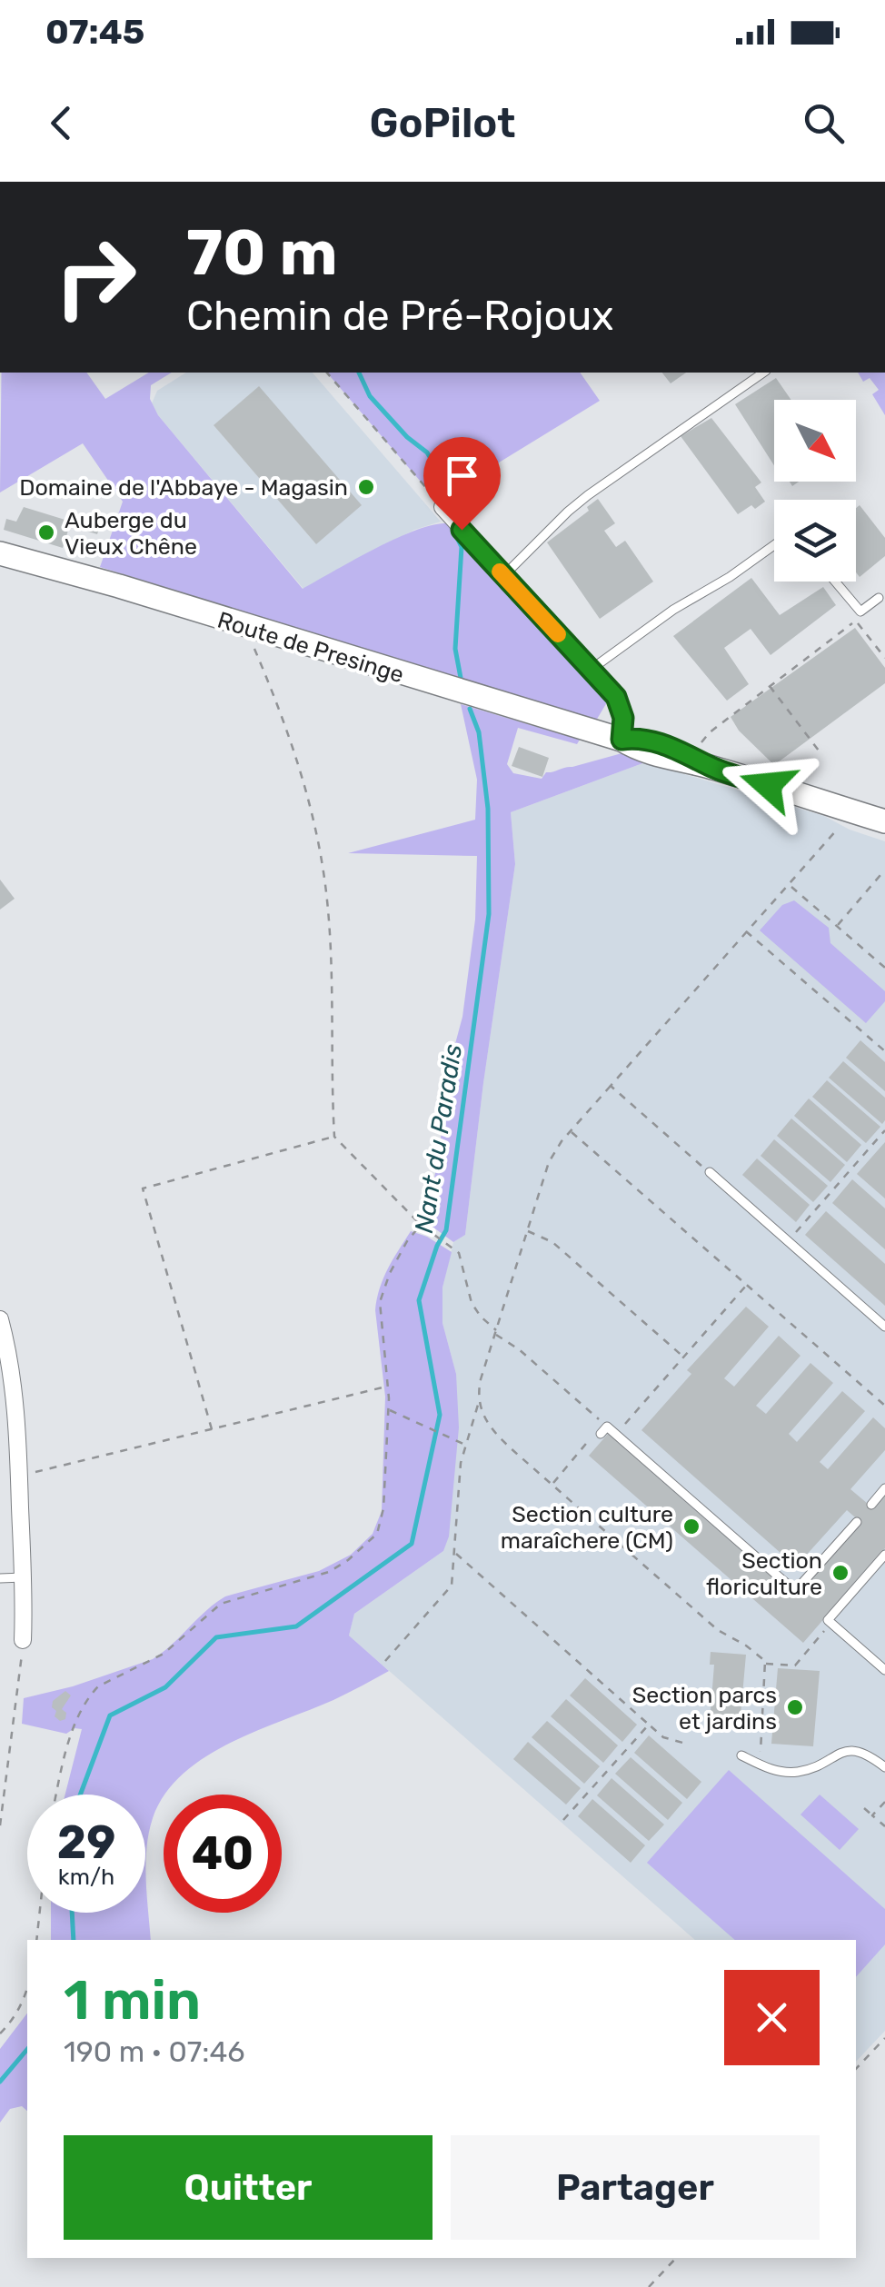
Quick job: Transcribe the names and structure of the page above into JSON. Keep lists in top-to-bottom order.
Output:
{
  "streets": {
    "street": ["Route de Presinge"]
  },
  "water": ["Nant du Paradis"],
  "places": [
    "Domaine de l'Abbaye - Magasin",
    "Auberge du Vieux Chêne",
    "Section culture maraîchere (CM)",
    "Section floriculture",
    "Section parcs et jardins"
  ],
  "north": "bottom right",
  "page": {
    "status": "07:45",
    "header": "GoPilot",
    "turn": ["70 m", "Chemin de Pré-Rojoux"],
    "speed": "29 km/h",
    "limit": "40",
    "heading": ["1 min", "190 m · 07:46"],
    "buttons": ["Quitter", "Partager"]
  }
}
